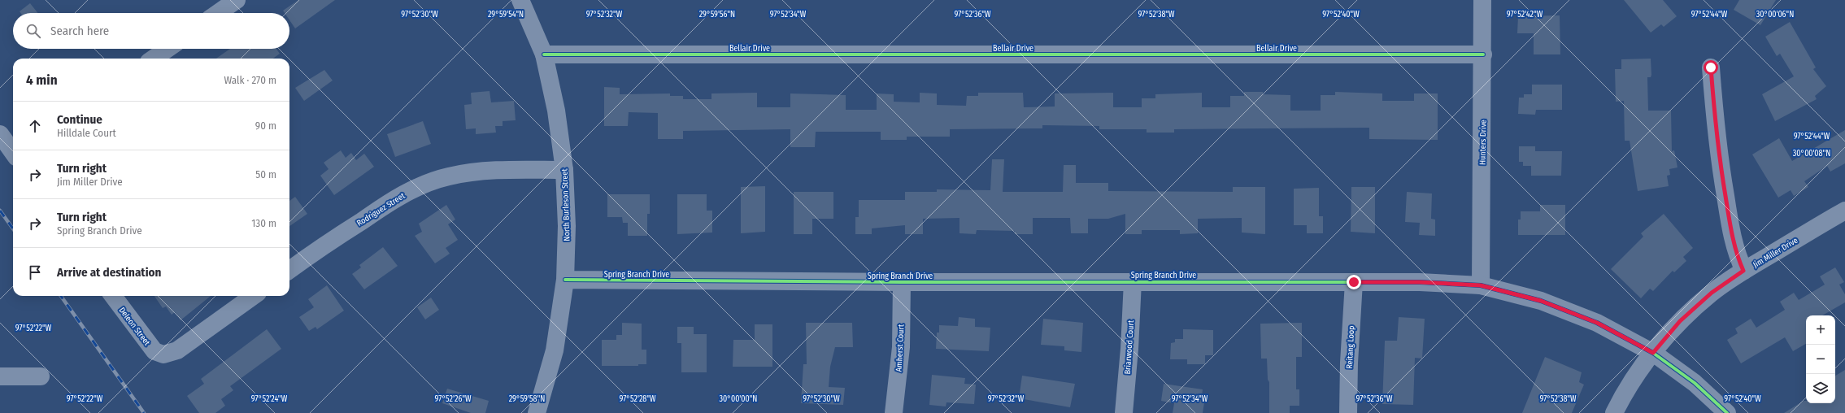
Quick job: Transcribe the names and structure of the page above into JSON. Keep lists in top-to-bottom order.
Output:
{
  "streets": {
    "street": [
      "Bellair Drive",
      "Hunters Drive",
      "North Burleson Street",
      "Rodriguez Street",
      "Jim Miller Drive",
      "Spring Branch Drive",
      "Deleon Street",
      "Briarwood Court",
      "Reitang Loop",
      "Amherst Court"
    ]
  },
  "crossings": [
    ["Bellair Drive", "Hunters Drive"],
    ["Bellair Drive", "North Burleson Street"],
    ["Hunters Drive", "Spring Branch Drive"],
    ["North Burleson Street", "Rodriguez Street"],
    ["North Burleson Street", "Spring Branch Drive"],
    ["Jim Miller Drive", "Spring Branch Drive"],
    ["Spring Branch Drive", "Briarwood Court"],
    ["Spring Branch Drive", "Reitang Loop"],
    ["Spring Branch Drive", "Amherst Court"]
  ],
  "page": {
    "search": "Search here",
    "heading": ["4 min", "Walk · 270 m"],
    "list": [
      ["Continue", "Hilldale Court", "90 m"],
      ["Turn right", "Jim Miller Drive", "50 m"],
      ["Turn right", "Spring Branch Drive", "130 m"],
      "Arrive at destination"
    ],
    "map_buttons": ["+", "−"]
  },
  "coordinates": [
    "97°52'30\"W",
    "29°59'54\"N",
    "97°52'32\"W",
    "29°59'56\"N",
    "97°52'34\"W",
    "97°52'36\"W",
    "97°52'38\"W",
    "97°52'40\"W",
    "97°52'42\"W",
    "97°52'44\"W",
    "30°00'06\"N",
    "30°00'08\"N",
    "97°52'22\"W",
    "97°52'24\"W",
    "97°52'26\"W",
    "29°59'58\"N",
    "97°52'28\"W",
    "30°00'00\"N"
  ]
}
